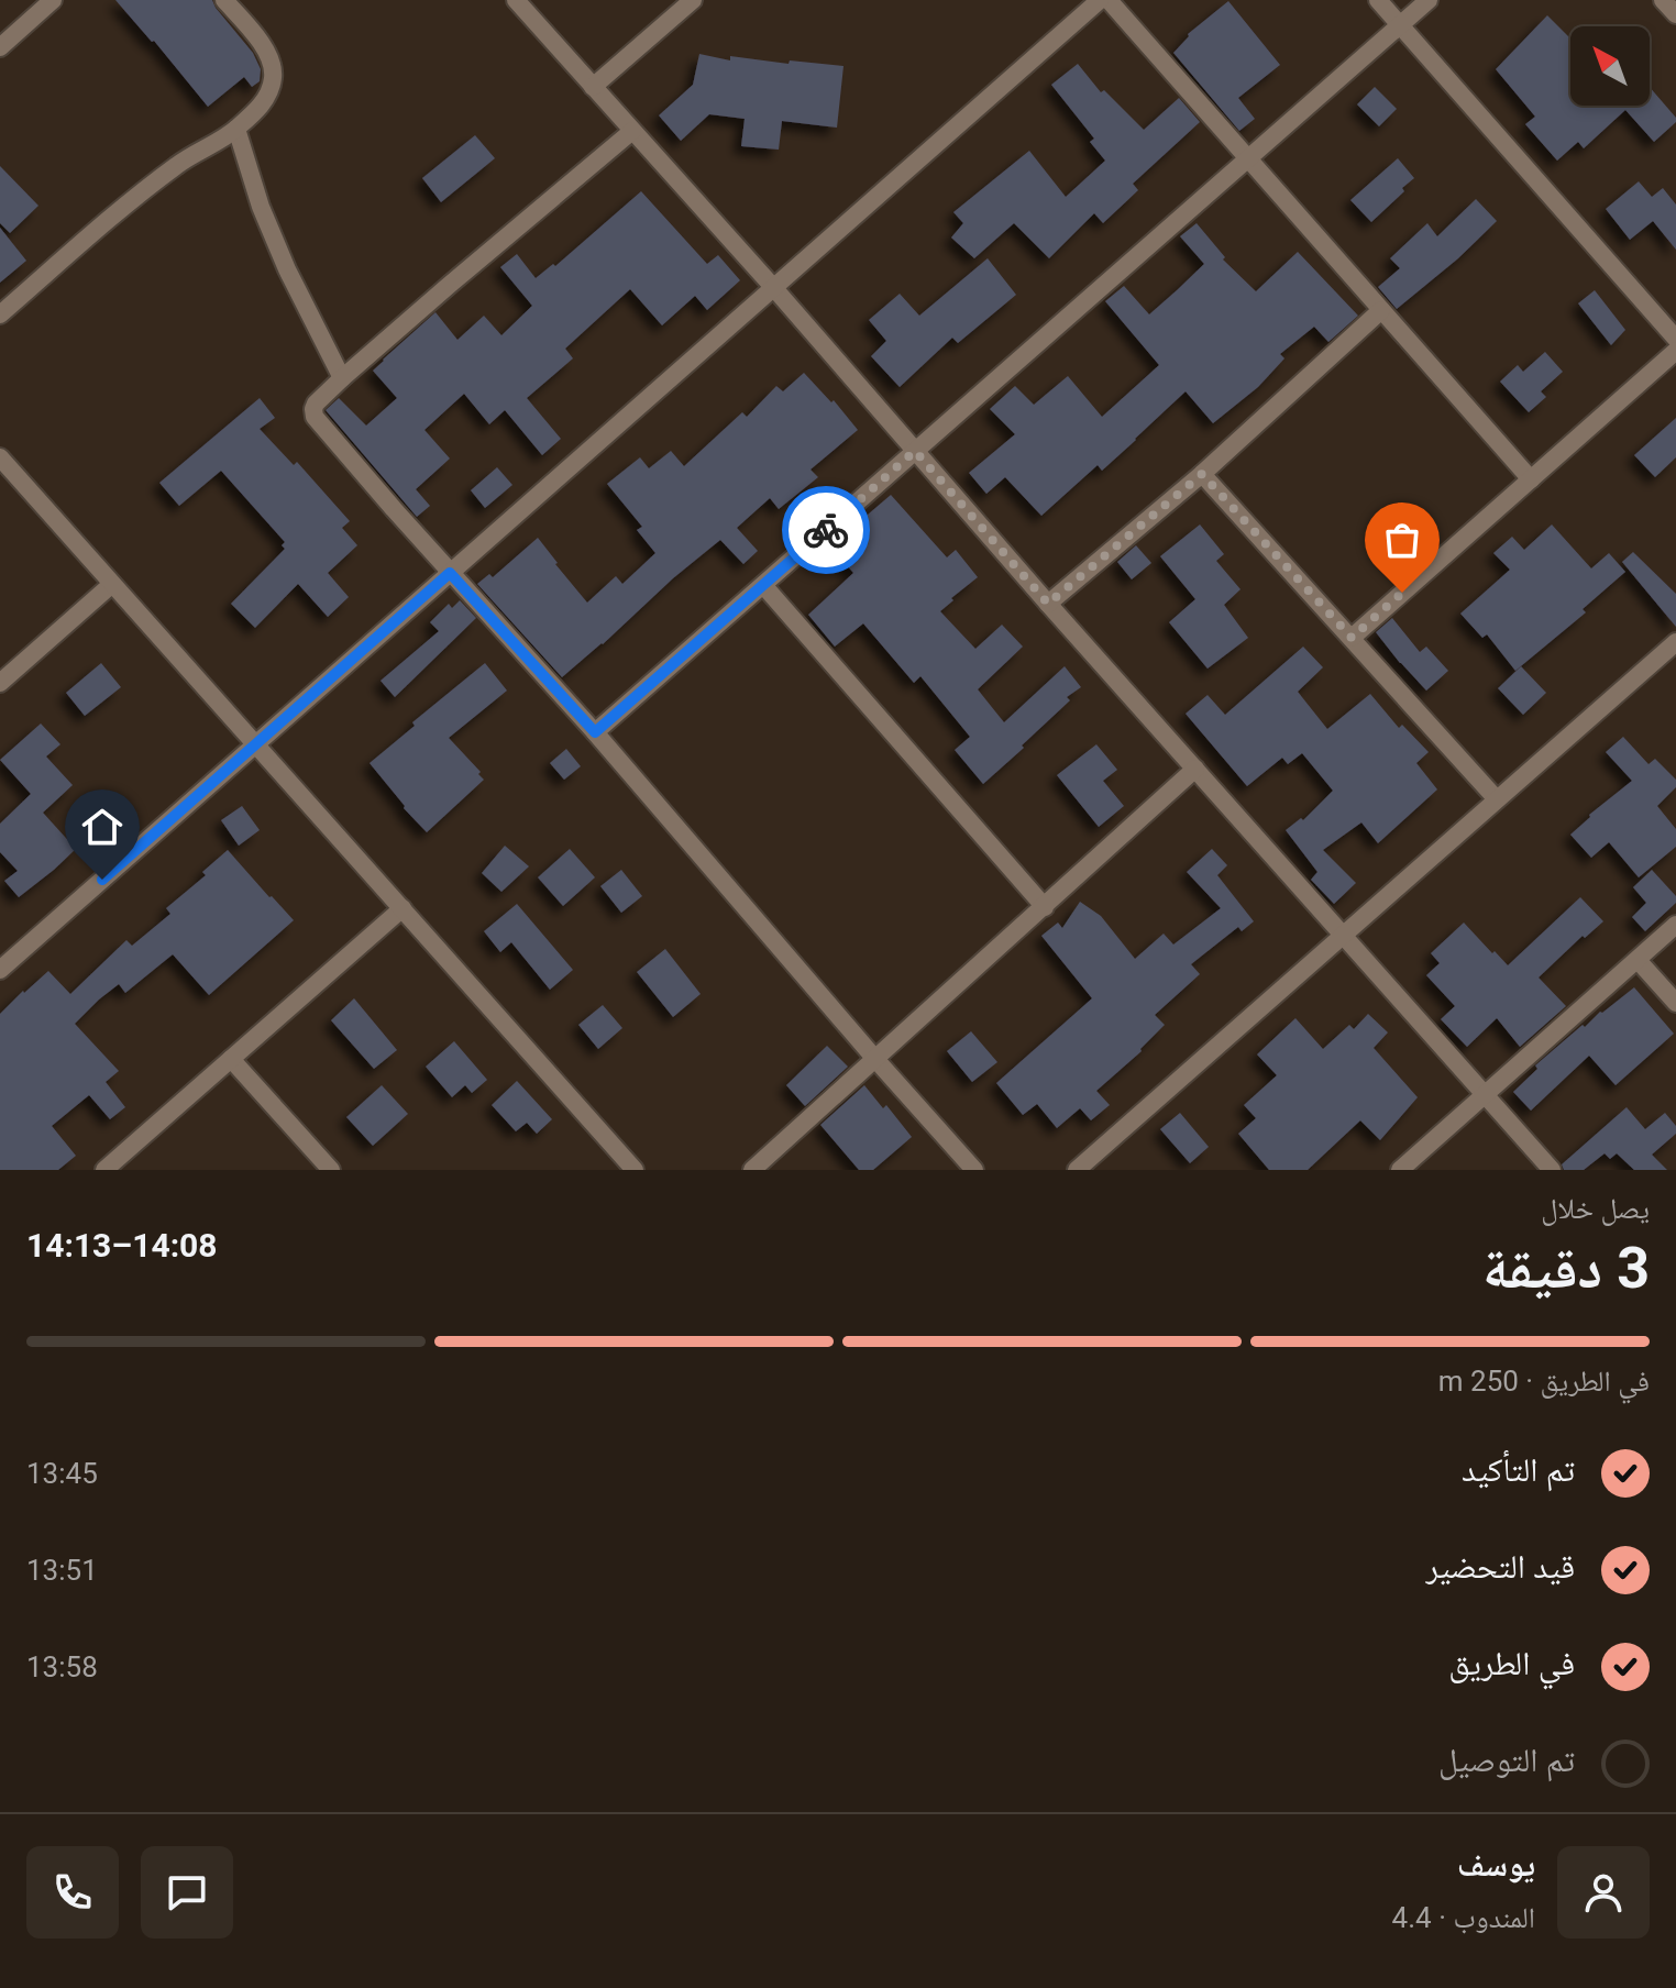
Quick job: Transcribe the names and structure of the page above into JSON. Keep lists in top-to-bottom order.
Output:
{
  "north": "top left",
  "page": {
    "heading": ["3 دقيقة", "يصل خلال", "14:08–14:13"],
    "panel": ["يوسف", "المندوب · 4.4"],
    "bar": "في الطريق · 250 m",
    "list": [
      ["تم التأكيد", "13:45"],
      ["قيد التحضير", "13:51"],
      ["في الطريق", "13:58"],
      "تم التوصيل"
    ]
  }
}
